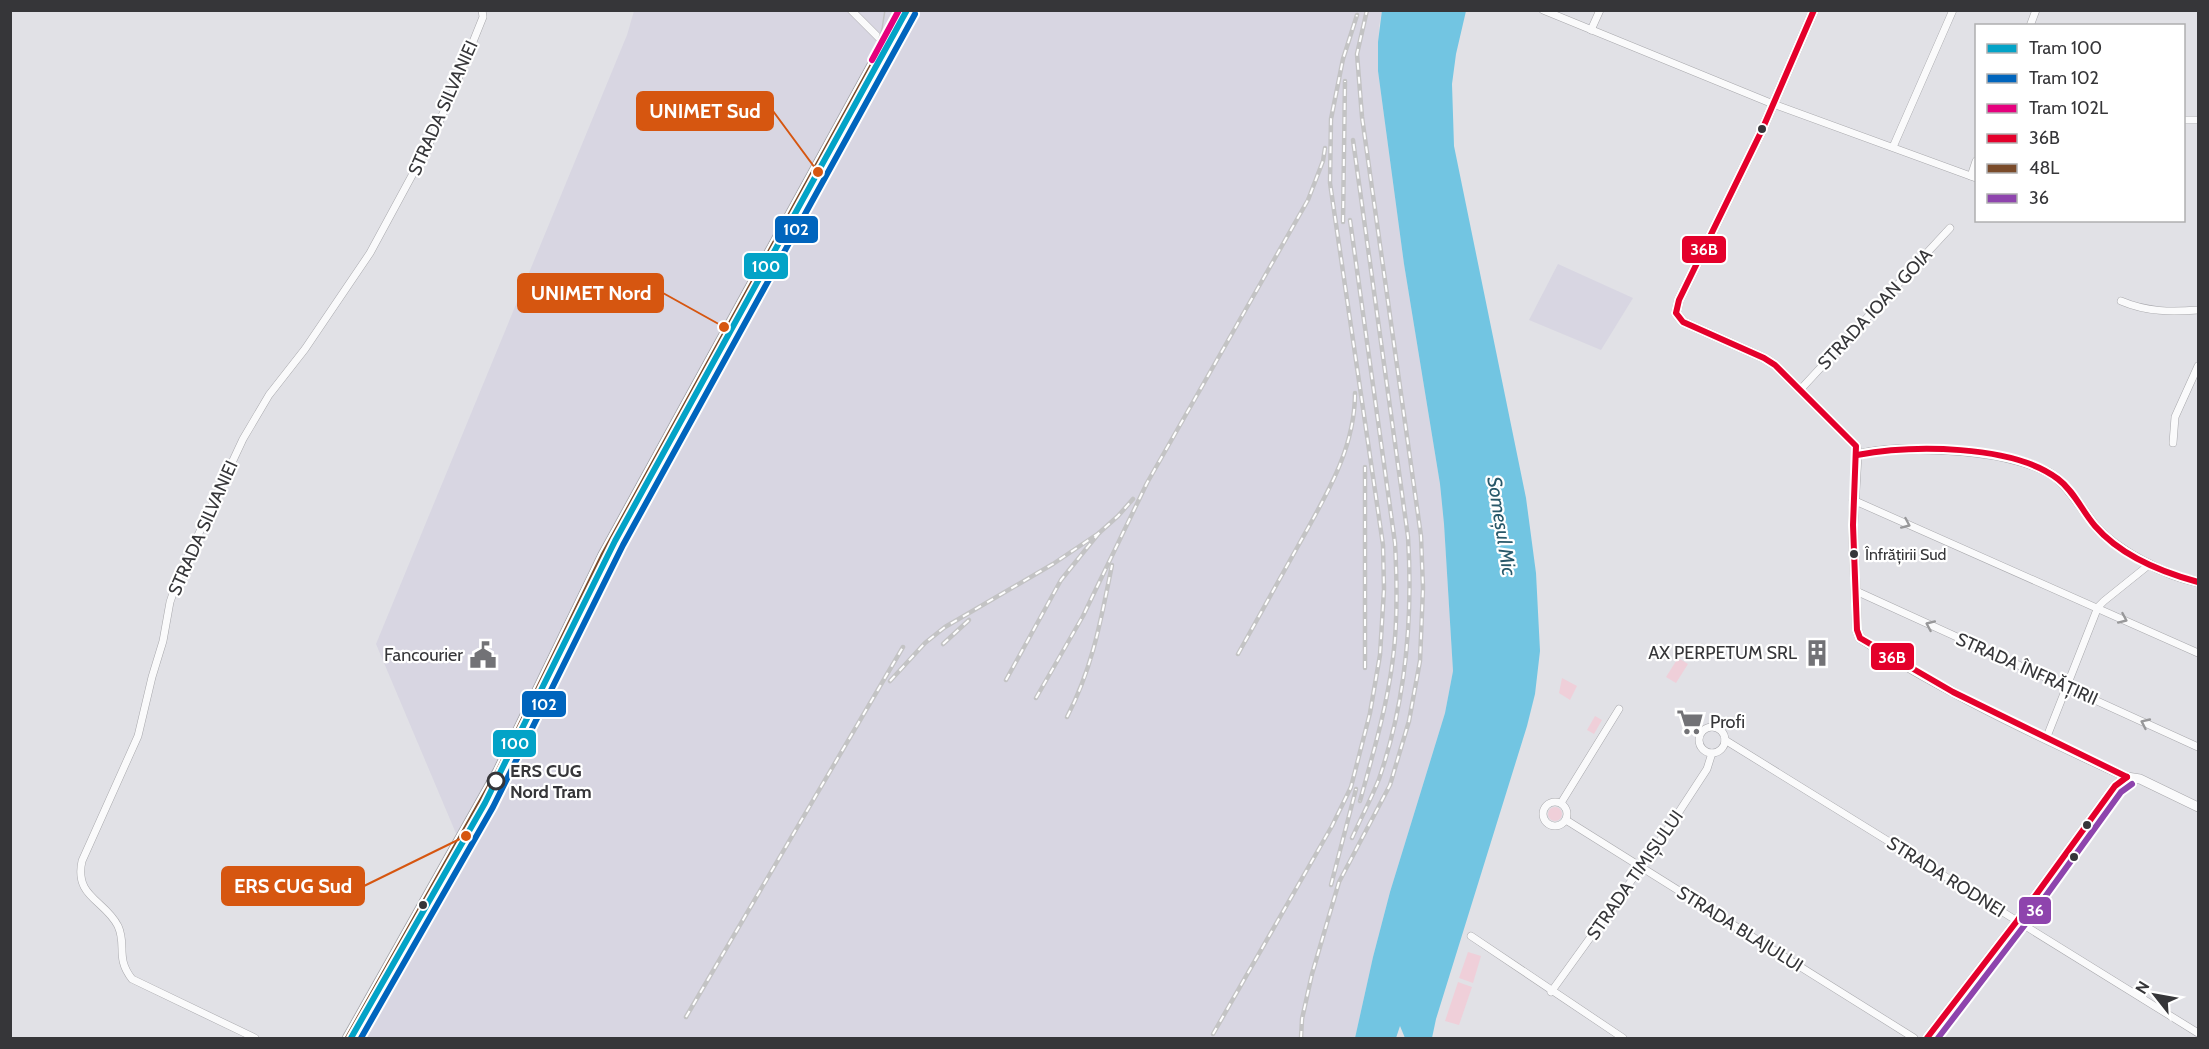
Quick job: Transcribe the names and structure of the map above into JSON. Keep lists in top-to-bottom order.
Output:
{
  "streets": {
    "street": [
      "STRADA SILVANIEI",
      "STRADA IOAN GOIA",
      "STRADA ÎNFRĂȚIRII",
      "STRADA TIMIȘULUI",
      "STRADA RODNEI",
      "STRADA BLAJULUI"
    ]
  },
  "crossings": [
    ["STRADA TIMIȘULUI", "STRADA RODNEI"],
    ["STRADA TIMIȘULUI", "STRADA BLAJULUI"]
  ],
  "water": ["Someșul Mic"],
  "places": {
    "other": [
      "UNIMET Sud",
      "UNIMET Nord",
      "Înfrățirii Sud",
      "ERS CUG Nord Tram",
      "ERS CUG Sud"
    ],
    "building": ["AX PERPETUM SRL"],
    "public building": ["Fancourier"],
    "supermarket": ["Profi"]
  },
  "lines": [
    "tram line 100",
    "tram line 102L",
    "transit line 36B",
    "transit line 48L",
    "tram line 102",
    "transit line 36"
  ],
  "legend": [
    "Tram 100",
    "Tram 102",
    "Tram 102L",
    "36B",
    "48L",
    "36"
  ],
  "north": "top left"
}
